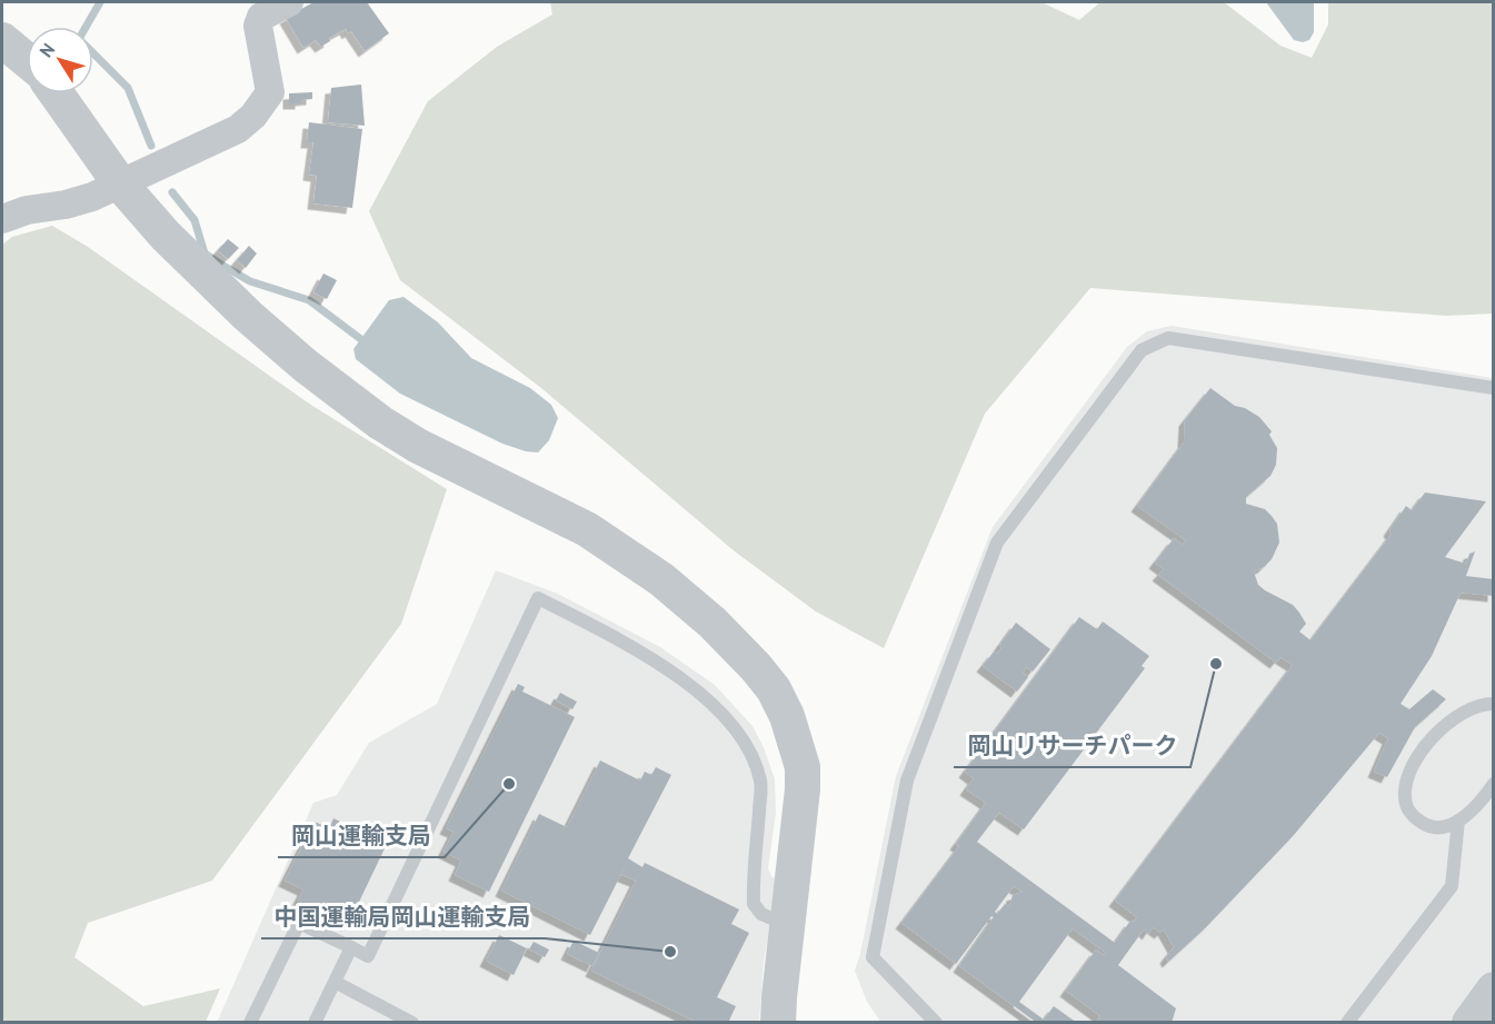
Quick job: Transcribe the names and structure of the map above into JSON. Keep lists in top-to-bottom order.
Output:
{
  "places": ["岡山リサーチパーク", "岡山運輸支局", "中国運輸局岡山運輸支局"],
  "north": "top left"
}
